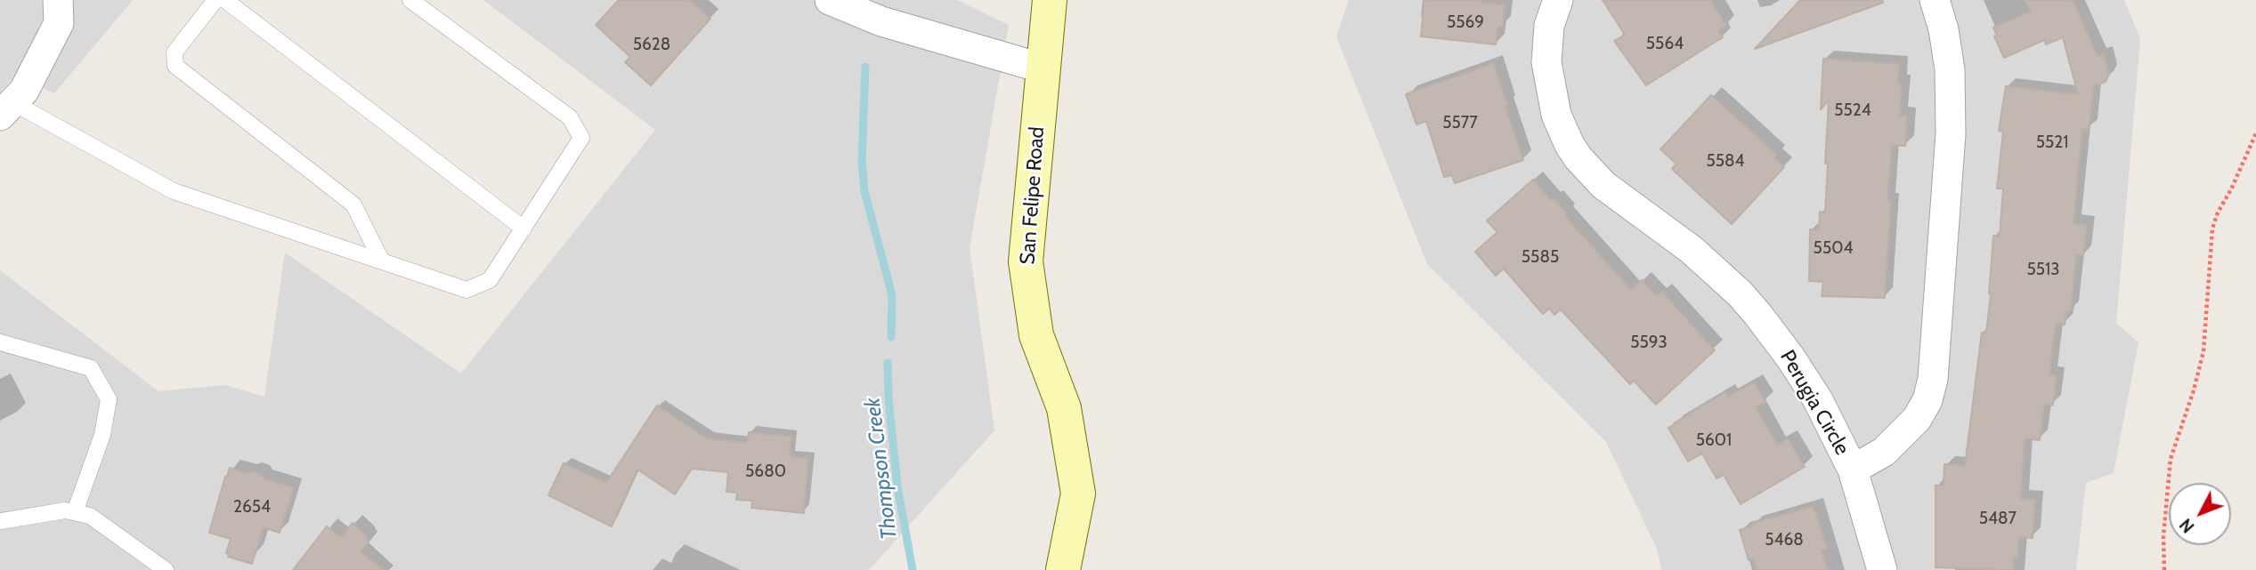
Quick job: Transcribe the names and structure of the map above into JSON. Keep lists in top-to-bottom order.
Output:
{
  "streets": {
    "street": ["San Felipe Road", "Perugia Circle"]
  },
  "water": ["Thompson Creek"],
  "house_numbers": [
    "5569",
    "5564",
    "5628",
    "5524",
    "5577",
    "5521",
    "5584",
    "5504",
    "5585",
    "5513",
    "5593",
    "5601",
    "5680",
    "2654",
    "5487",
    "5468"
  ],
  "north": "bottom left"
}
